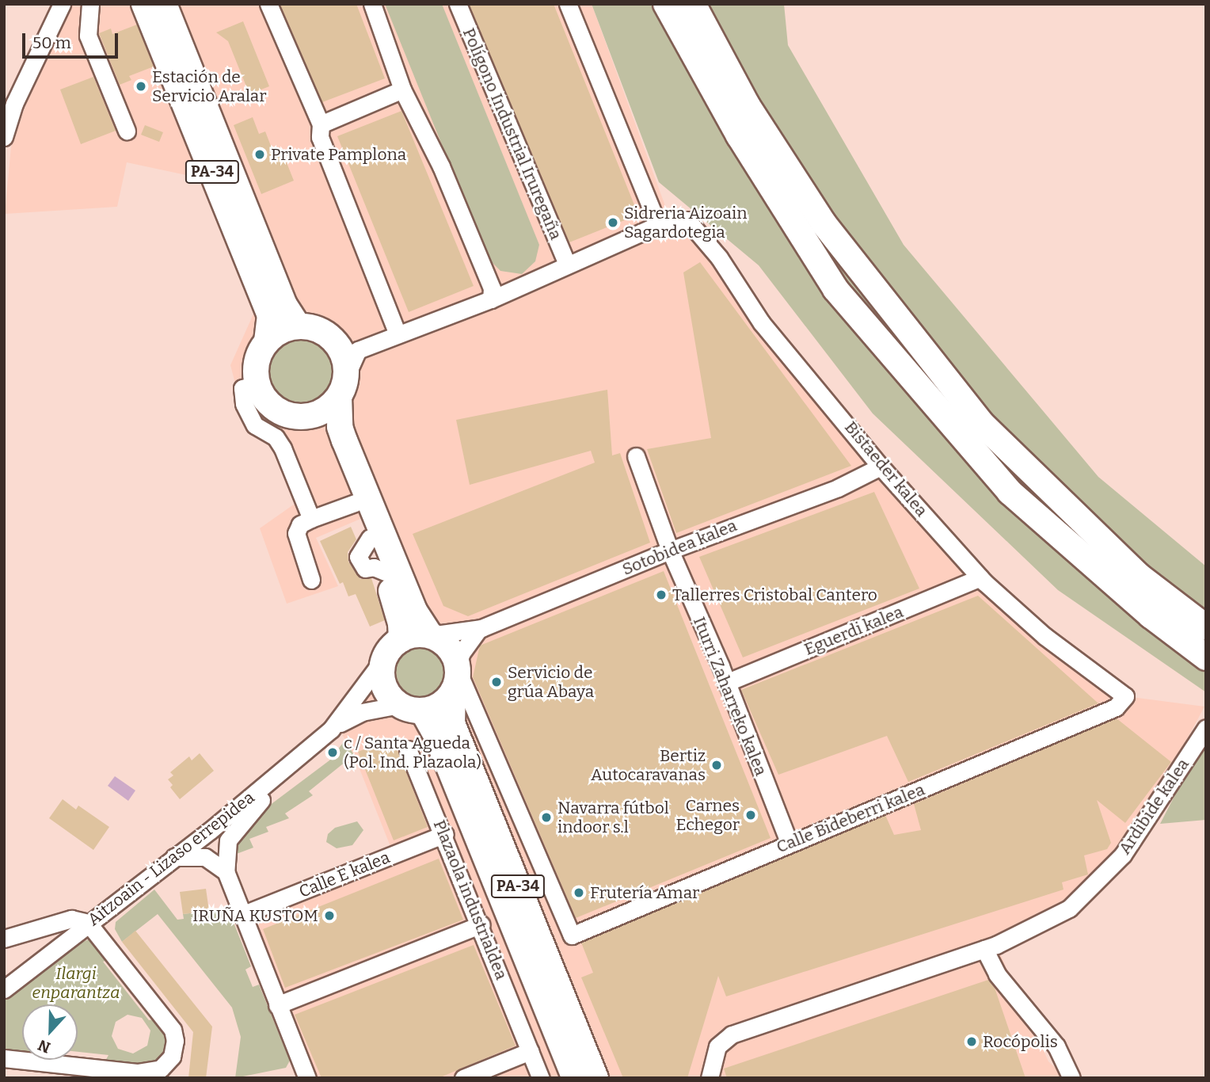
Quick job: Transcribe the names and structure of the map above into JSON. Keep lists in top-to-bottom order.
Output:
{
  "streets": {
    "highway": ["PA-34"],
    "street": [
      "Polígono Industrial Iruregaña",
      "Bistaeder kalea",
      "Sotobidea kalea",
      "Eguerdi kalea",
      "Iturri Zaharreko kalea",
      "Ardibide kalea",
      "Calle Bideberri kalea",
      "Aitzoain - Lizaso errepidea",
      "Calle E kalea",
      "Plazaola industrialdea"
    ]
  },
  "crossings": [
    ["PA-34", "Sotobidea kalea"],
    ["PA-34", "Calle Bideberri kalea"],
    ["Bistaeder kalea", "Sotobidea kalea"],
    ["Bistaeder kalea", "Eguerdi kalea"],
    ["Bistaeder kalea", "Calle Bideberri kalea"],
    ["Sotobidea kalea", "Iturri Zaharreko kalea"],
    ["Sotobidea kalea", "Calle Bideberri kalea"],
    ["Eguerdi kalea", "Iturri Zaharreko kalea"],
    ["Iturri Zaharreko kalea", "Calle Bideberri kalea"],
    ["Calle E kalea", "Plazaola industrialdea"]
  ],
  "parks": ["Ilargi enparantza"],
  "places": [
    "Estación de Servicio Aralar",
    "Private Pamplona",
    "Sidreria Aizoain Sagardotegia",
    "Tallerres Cristobal Cantero",
    "Servicio de grúa Abaya",
    "c / Santa Agueda (Pol. Ind. Plazaola)",
    "Bertiz Autocaravanas",
    "Carnes Echegor",
    "Navarra fútbol indoor s.l",
    "Frutería Amar",
    "IRUÑA KUSTOM",
    "Rocópolis"
  ],
  "scale_bar": "50 m",
  "north": "bottom"
}
